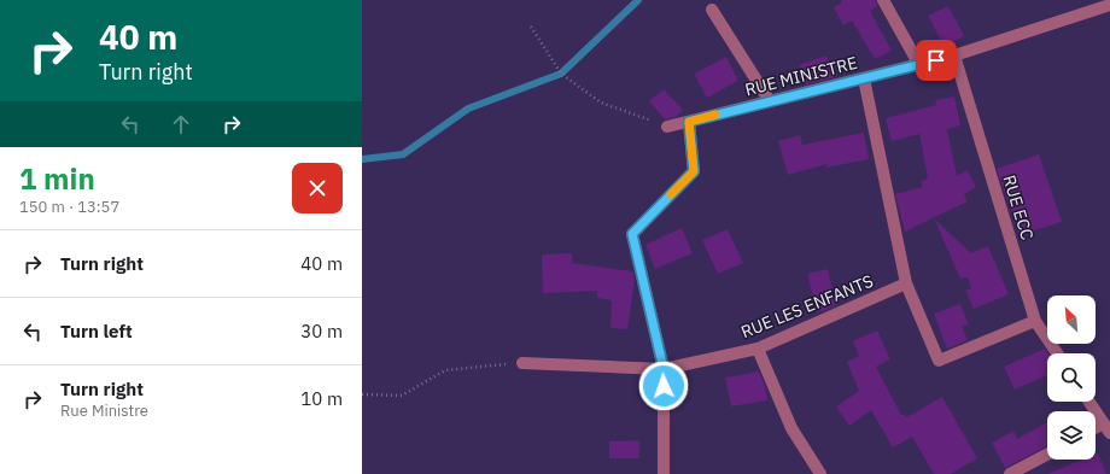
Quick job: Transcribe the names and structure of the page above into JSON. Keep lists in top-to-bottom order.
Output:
{
  "streets": {
    "street": ["RUE MINISTRE", "RUE ECC", "RUE LES ENFANTS"]
  },
  "crossings": [
    ["RUE MINISTRE", "RUE ECC"]
  ],
  "north": "top left",
  "page": {
    "turn": ["40 m", "Turn right"],
    "heading": ["1 min", "150 m · 13:57"],
    "list": [
      {
        "name": "Turn right",
        "value": "40 m"
      },
      {
        "name": "Turn left",
        "value": "30 m"
      },
      {
        "name": "Turn right",
        "note": "Rue Ministre",
        "value": "10 m"
      }
    ]
  }
}
